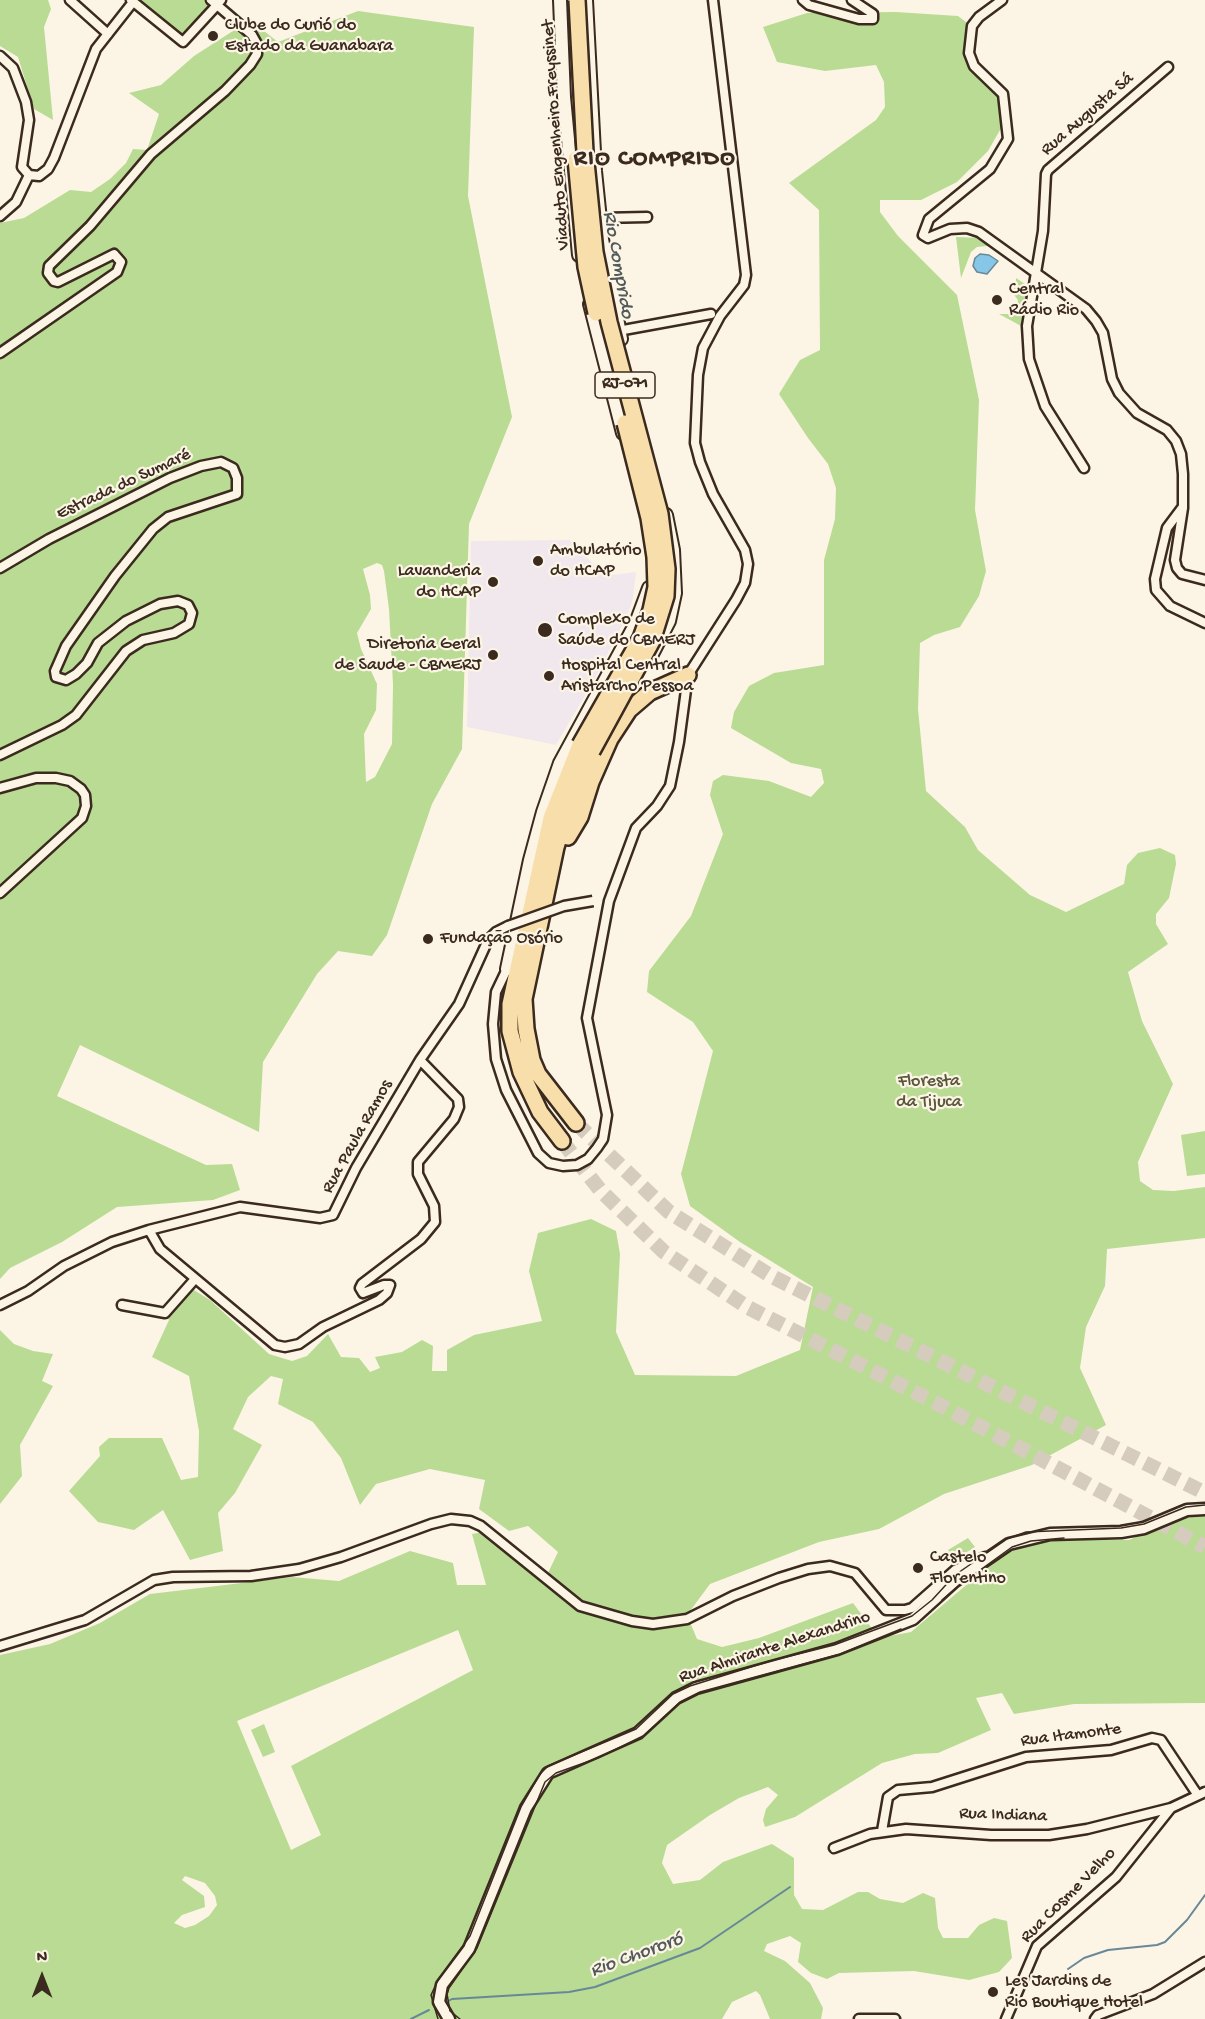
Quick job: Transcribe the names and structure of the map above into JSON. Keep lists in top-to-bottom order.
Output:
{
  "streets": {
    "highway": ["Viaduto Engenheiro Freyssinet", "RJ-071"],
    "street": [
      "Rua Augusta Sá",
      "Estrada do Sumaré",
      "Rua Paula Ramos",
      "Rua Almirante Alexandrino",
      "Rua Itamonte",
      "Rua Indiana",
      "Rua Cosme Velho"
    ]
  },
  "crossings": [
    ["Rua Itamonte", "Rua Indiana"],
    ["Rua Itamonte", "Rua Cosme Velho"],
    ["Rua Indiana", "Rua Cosme Velho"]
  ],
  "districts": ["RIO COMPRIDO"],
  "water": ["Rio Comprido", "Rio Chororó"],
  "parks": ["Floresta da Tijuca"],
  "places": [
    "Clube do Curió do Estado da Guanabara",
    "Central Rádio Rio",
    "Ambulatório do HCAP",
    "Lavanderia do HCAP",
    "Complexo de Saúde do CBMERJ",
    "Diretoria Geral de Saude - CBMERJ",
    "Hospital Central Aristarcho Pessoa",
    "Fundação Osório",
    "Castelo Florentino",
    "Les Jardins de Rio Boutique Hotel"
  ],
  "north": "top"
}
